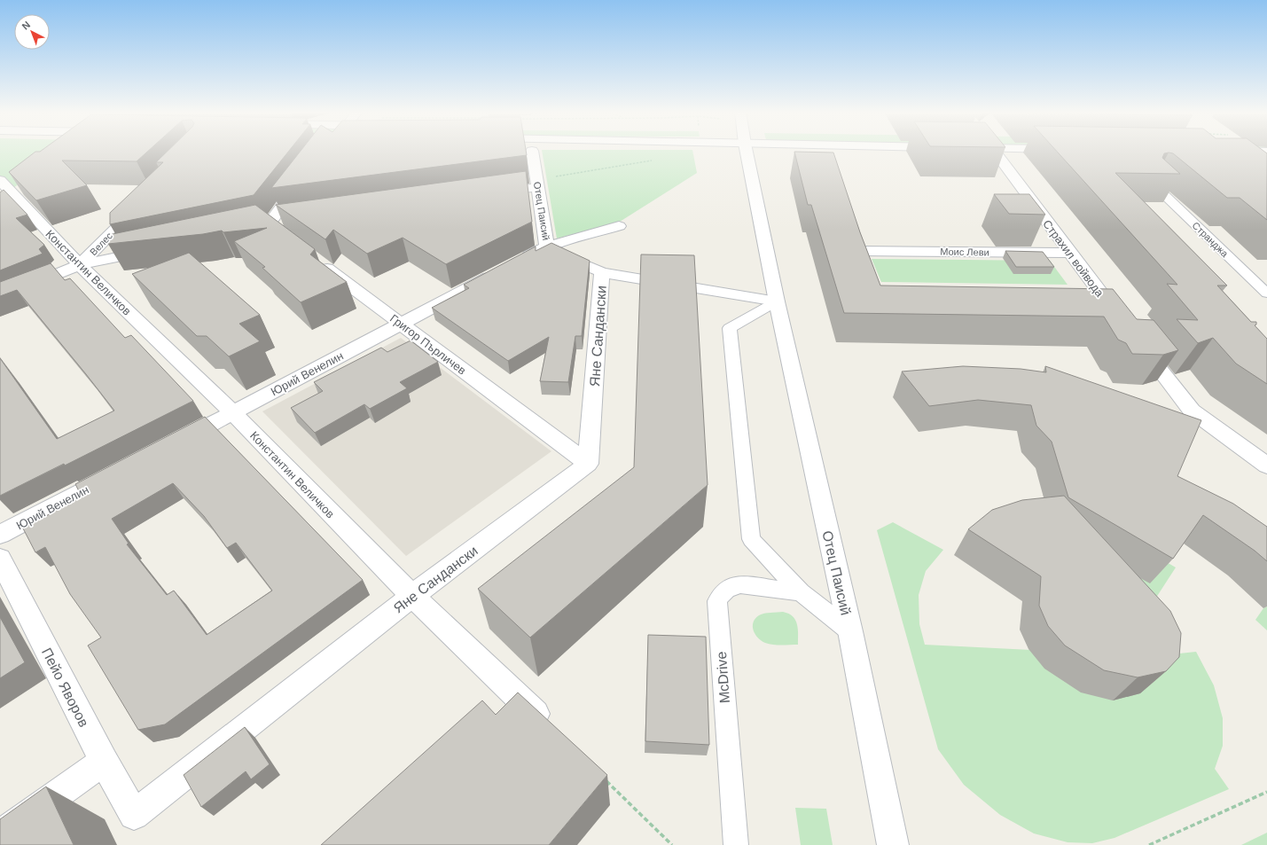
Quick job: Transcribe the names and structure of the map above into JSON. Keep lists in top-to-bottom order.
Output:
{
  "streets": {
    "street": [
      "Отец Паисий",
      "Велес",
      "Моис Леви",
      "Страхил войвода",
      "Константин Величков",
      "Яне Сандански",
      "Григор Пърличев",
      "Юрий Венелин",
      "Пейо Яворов"
    ],
    "lane": ["Странджа", "McDrive"]
  },
  "crossings": [
    ["Отец Паисий", "Яне Сандански"],
    ["Отец Паисий", "Юрий Венелин"],
    ["Велес", "Константин Величков"],
    ["Моис Леви", "Страхил войвода"],
    ["Константин Величков", "Яне Сандански"],
    ["Константин Величков", "Юрий Венелин"],
    ["Яне Сандански", "Григор Пърличев"],
    ["Яне Сандански", "Пейо Яворов"],
    ["Григор Пърличев", "Юрий Венелин"]
  ],
  "north": "top left"
}
